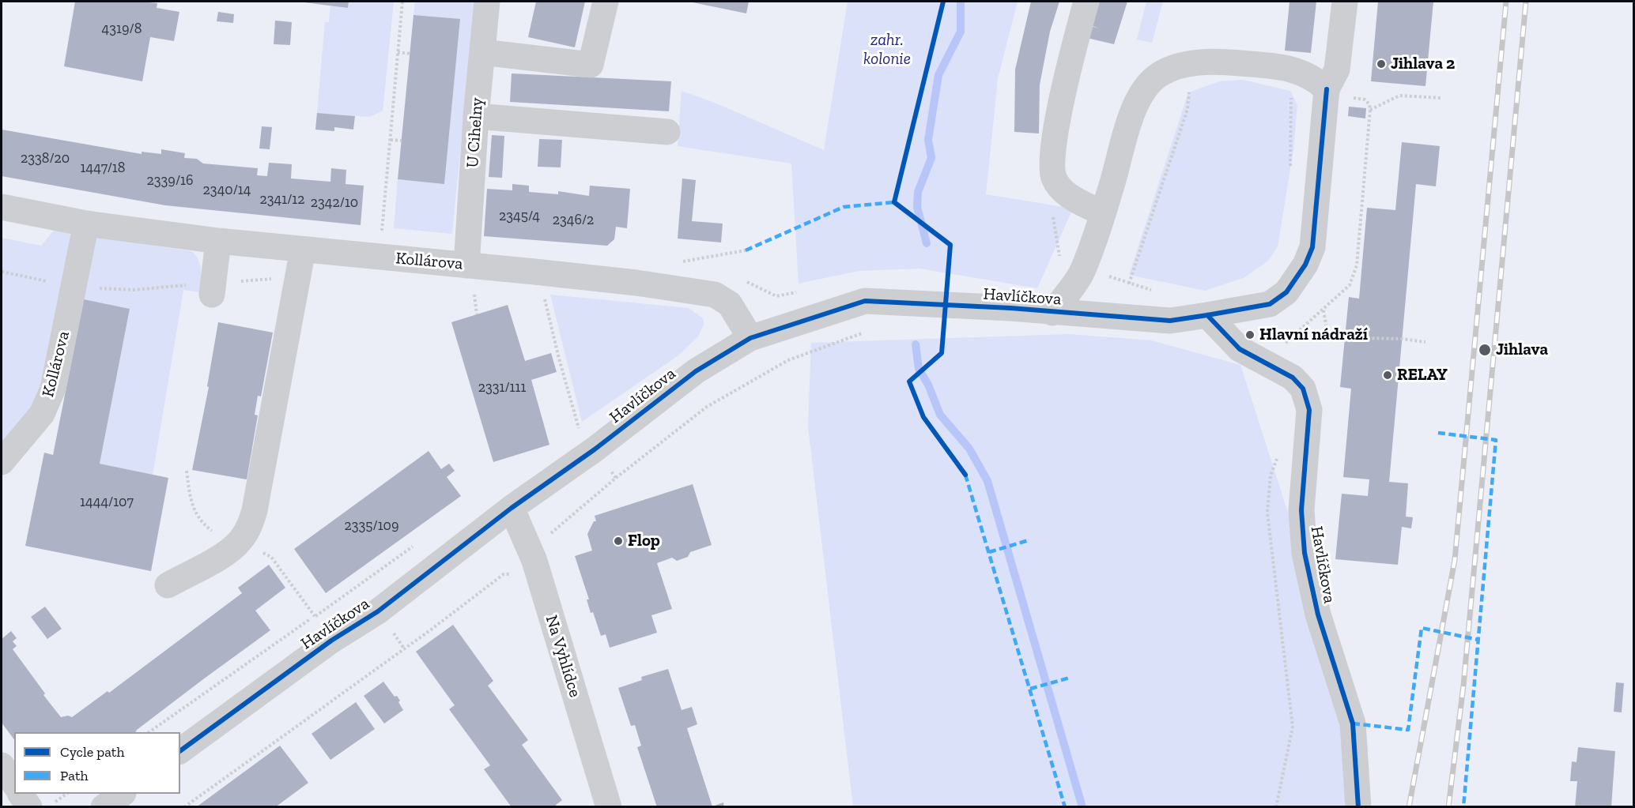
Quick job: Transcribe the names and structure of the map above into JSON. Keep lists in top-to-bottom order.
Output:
{
  "streets": {
    "street": [
      "U Cihelny",
      "Kollárova",
      "Havlíčkova",
      "Na Vyhlídce"
    ]
  },
  "crossings": [
    ["U Cihelny", "Kollárova"],
    ["Kollárova", "Havlíčkova"],
    ["Havlíčkova", "Na Vyhlídce"]
  ],
  "parks": ["zahr. kolonie"],
  "places": [
    "Jihlava 2",
    "Hlavní nádraží",
    "Jihlava",
    "RELAY",
    "Flop"
  ],
  "house_numbers": [
    "4319/8",
    "2338/20",
    "1447/18",
    "2339/16",
    "2340/14",
    "2341/12",
    "2342/10",
    "2345/4",
    "2346/2",
    "2331/111",
    "1444/107",
    "2335/109"
  ],
  "legend": ["Cycle path", "Path"]
}
